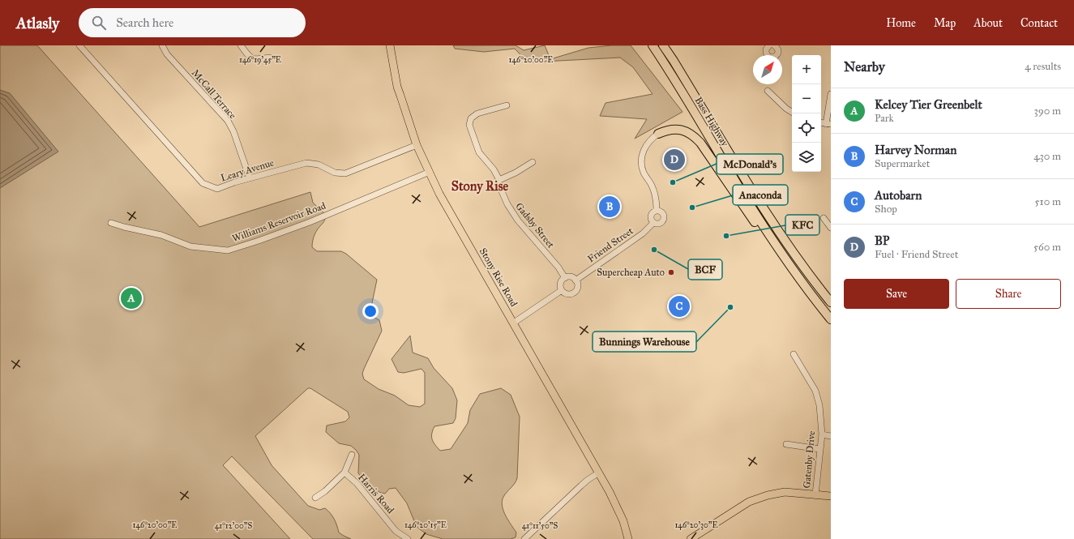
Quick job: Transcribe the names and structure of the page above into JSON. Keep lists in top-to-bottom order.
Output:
{
  "streets": {
    "highway": ["Bass Highway"],
    "main road": ["Stony Rise Road"],
    "street": [
      "McCall Terrace",
      "Leary Avenue",
      "Williams Reservoir Road",
      "Gadsby Street",
      "Friend Street",
      "Gatenby Drive",
      "Harris Road"
    ]
  },
  "crossings": [
    ["McCall Terrace", "Leary Avenue"],
    ["Leary Avenue", "Stony Rise Road"],
    ["Williams Reservoir Road", "Stony Rise Road"],
    ["Gadsby Street", "Friend Street"]
  ],
  "districts": ["Stony Rise"],
  "places": [
    "McDonald's",
    "Anaconda",
    "KFC",
    "BCF",
    "Supercheap Auto",
    "Bunnings Warehouse"
  ],
  "north": "top right",
  "page": {
    "header": "Atlasly",
    "search": "Search here",
    "nav": [
      "Home",
      "Map",
      "About",
      "Contact"
    ],
    "heading": ["Nearby", "4 results"],
    "map_buttons": ["+", "−"],
    "list": [
      {
        "mark": "A",
        "name": "Kelcey Tier Greenbelt",
        "note": "Park",
        "value": "390 m"
      },
      {
        "mark": "B",
        "name": "Harvey Norman",
        "note": "Supermarket",
        "value": "430 m"
      },
      {
        "mark": "C",
        "name": "Autobarn",
        "note": "Shop",
        "value": "510 m"
      },
      {
        "mark": "D",
        "name": "BP",
        "note": "Fuel · Friend Street",
        "value": "560 m"
      }
    ],
    "pins": [
      "D",
      "B",
      "A",
      "C"
    ],
    "buttons": ["Save", "Share"]
  },
  "coordinates": [
    "146°19'45\"E",
    "146°20'00\"E",
    "146°20'15\"E",
    "146°20'30\"E",
    "41°12'00\"S",
    "41°11'50\"S"
  ]
}
